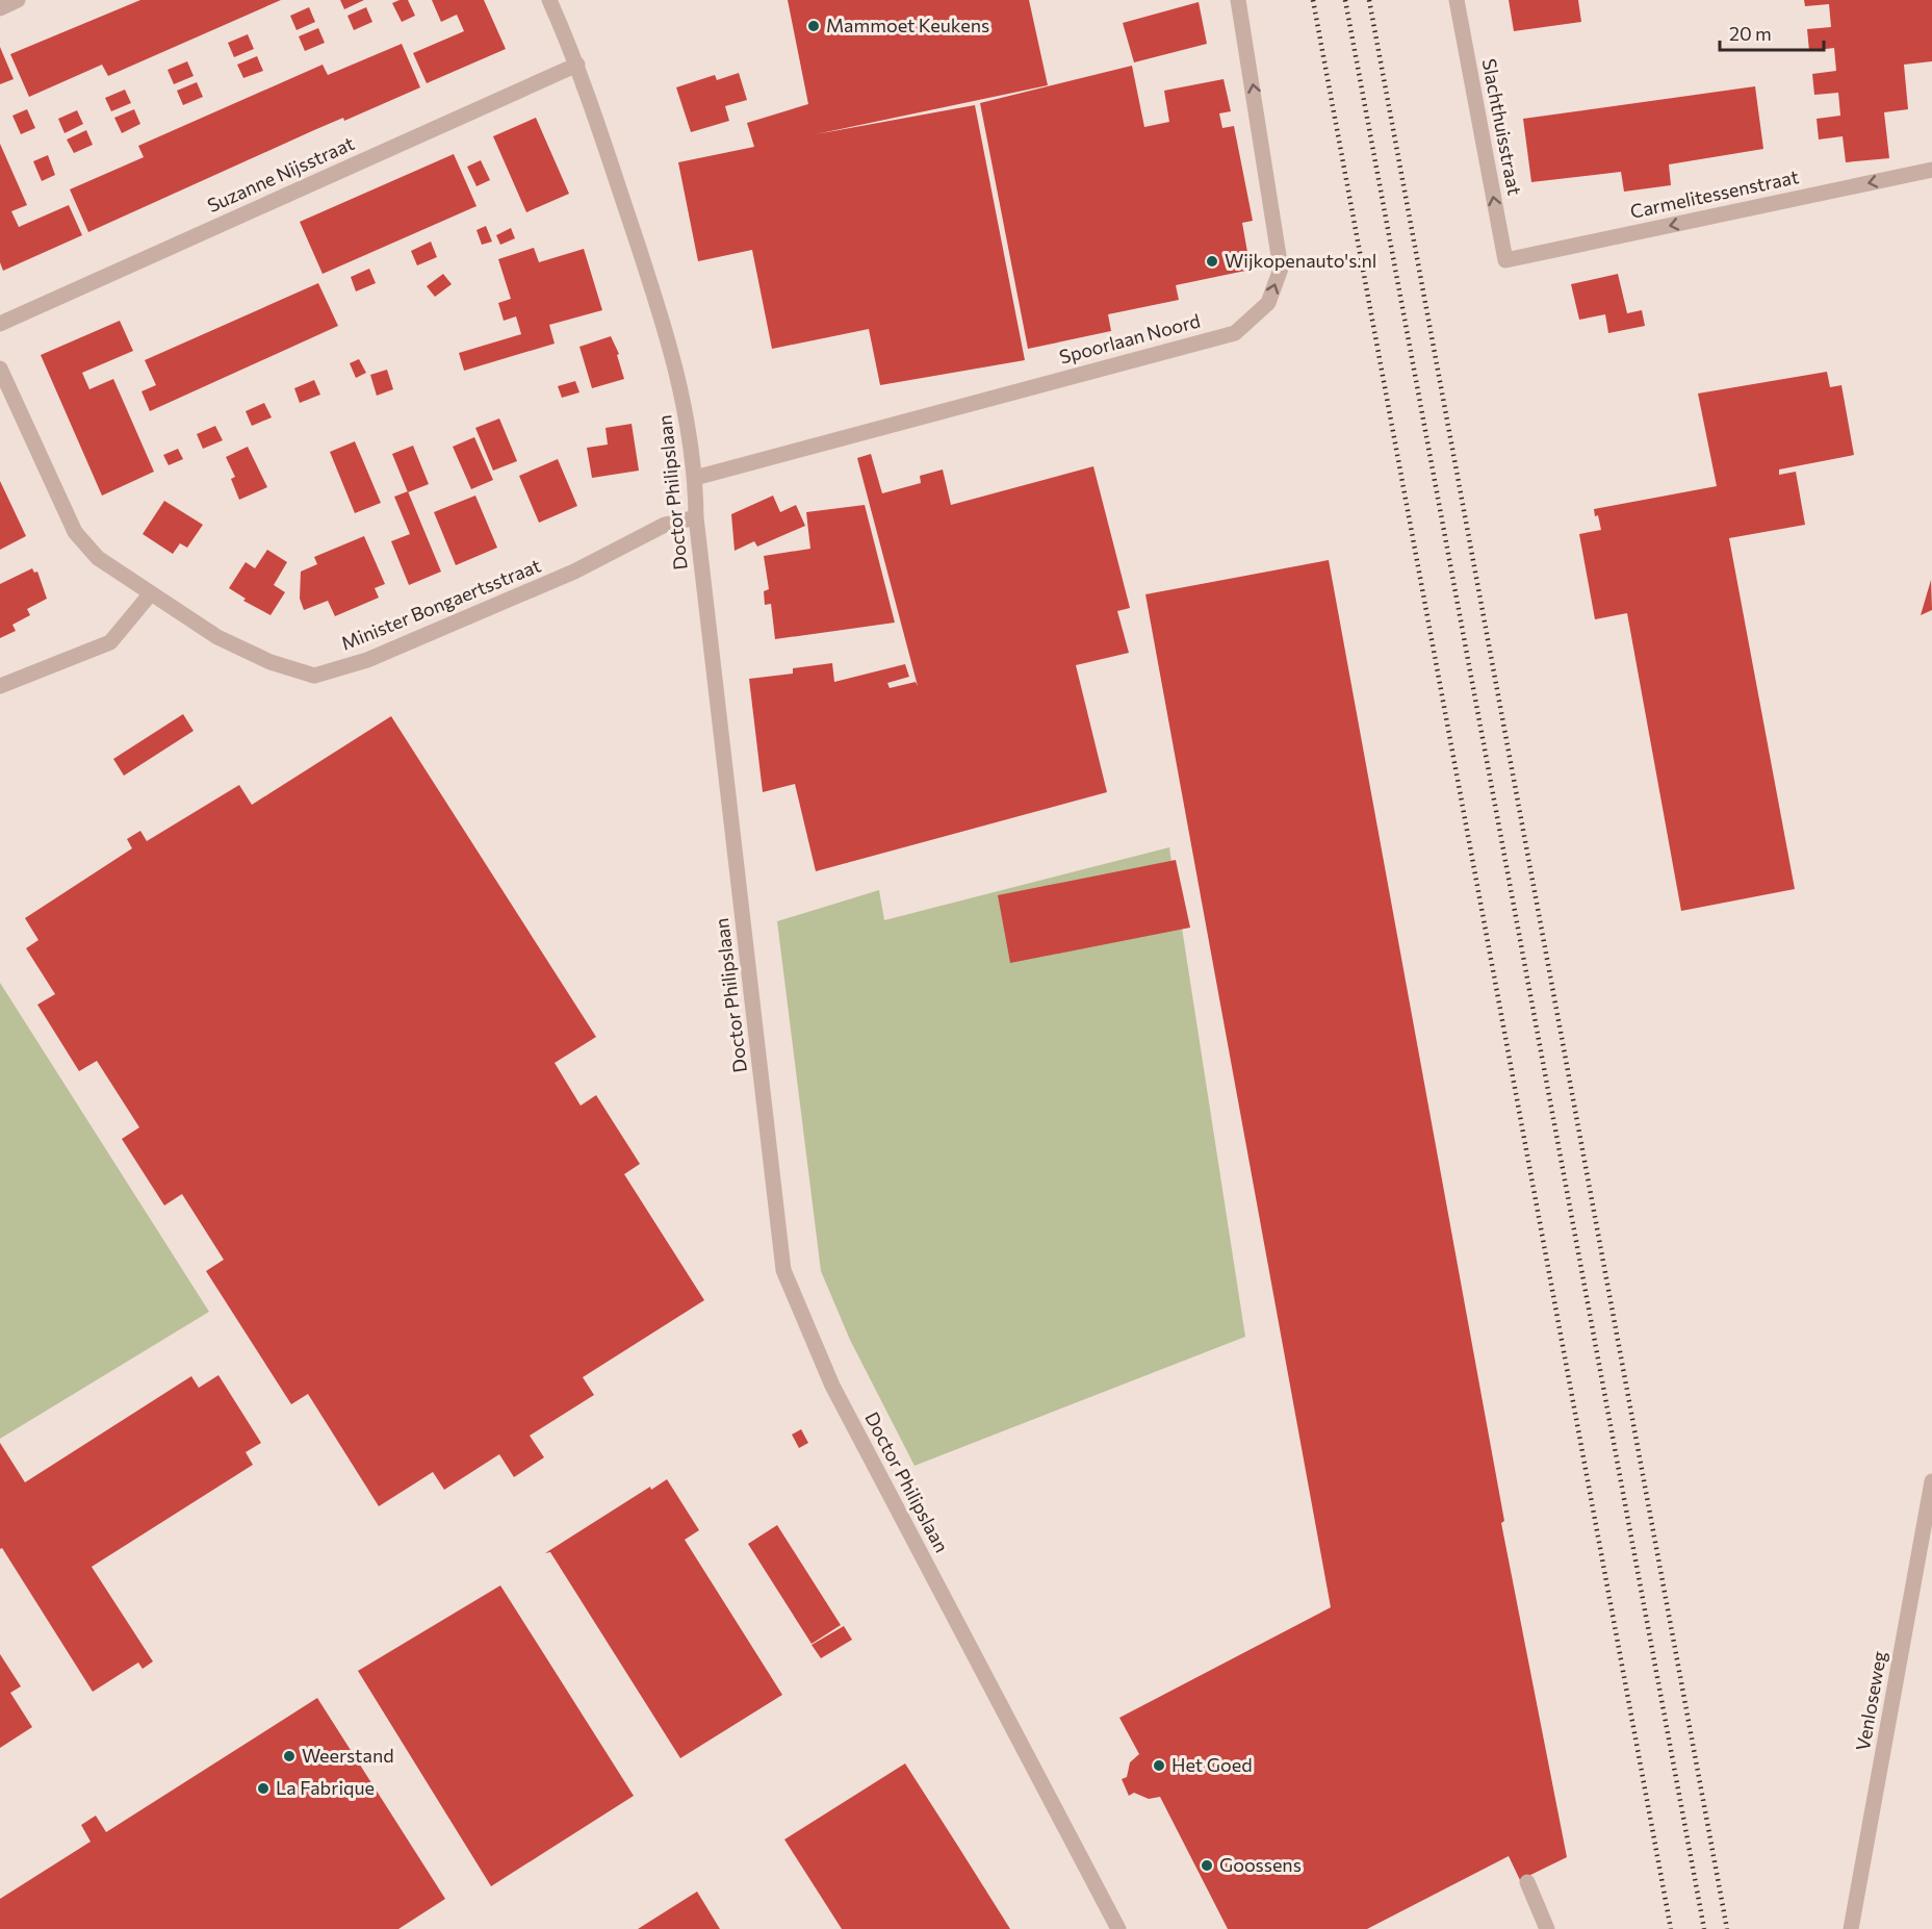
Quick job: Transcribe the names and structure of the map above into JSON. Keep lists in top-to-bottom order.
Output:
{
  "streets": {
    "street": [
      "Slachthuisstraat",
      "Suzanne Nijsstraat",
      "Carmelitessenstraat",
      "Spoorlaan Noord",
      "Doctor Philipslaan",
      "Minister Bongaertsstraat",
      "Venloseweg"
    ]
  },
  "crossings": [
    ["Slachthuisstraat", "Carmelitessenstraat"],
    ["Suzanne Nijsstraat", "Doctor Philipslaan"],
    ["Spoorlaan Noord", "Doctor Philipslaan"],
    ["Doctor Philipslaan", "Minister Bongaertsstraat"]
  ],
  "one_way": ["Slachthuisstraat", "Carmelitessenstraat"],
  "places": [
    "Mammoet Keukens",
    "Wijkopenauto's.nl",
    "Weerstand",
    "Het Goed",
    "La Fabrique",
    "Goossens"
  ],
  "scale_bar": "20 m"
}
